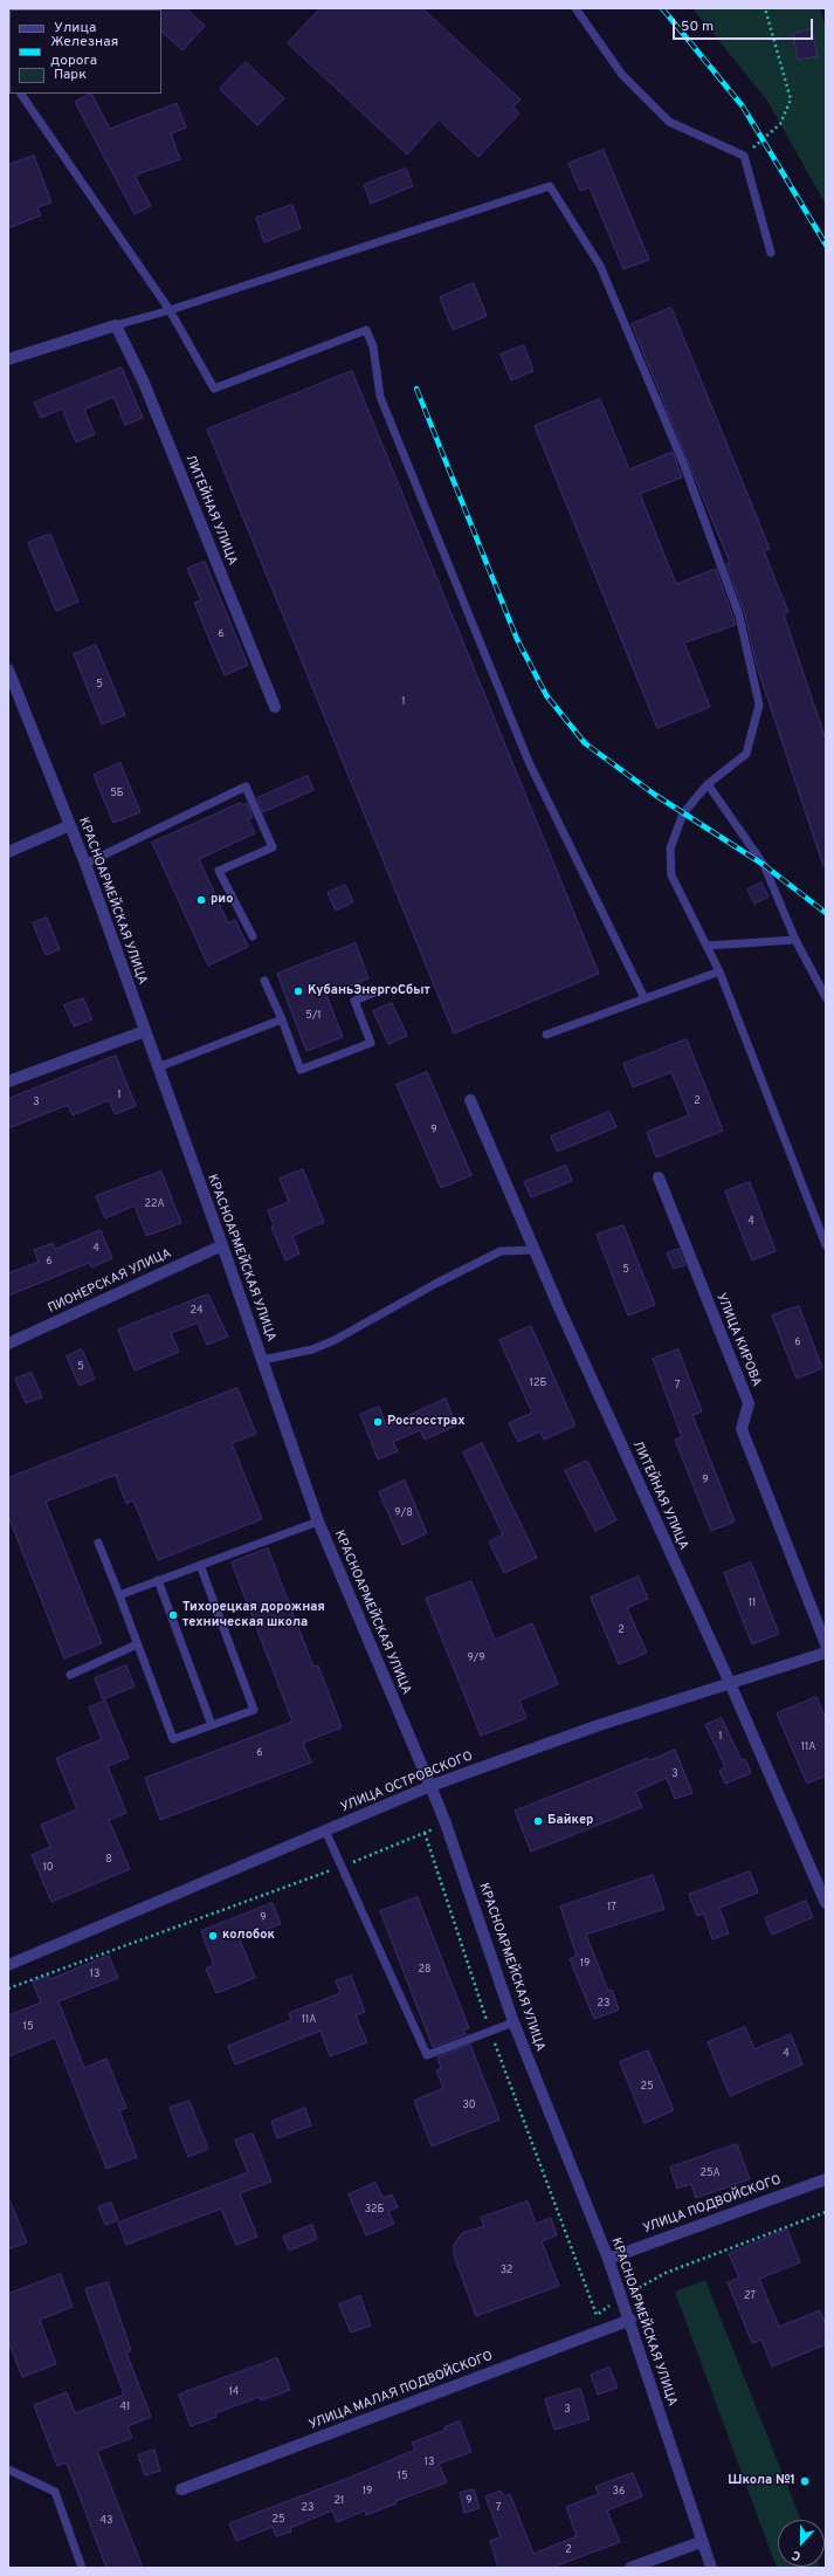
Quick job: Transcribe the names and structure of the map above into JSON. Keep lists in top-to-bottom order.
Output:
{
  "streets": {
    "street": [
      "ЛИТЕЙНАЯ УЛИЦА",
      "КРАСНОАРМЕЙСКАЯ УЛИЦА",
      "ПИОНЕРСКАЯ УЛИЦА",
      "УЛИЦА КИРОВА",
      "УЛИЦА ОСТРОВСКОГО",
      "УЛИЦА ПОДВОЙСКОГО",
      "УЛИЦА МАЛАЯ ПОДВОЙСКОГО"
    ]
  },
  "crossings": [
    ["ЛИТЕЙНАЯ УЛИЦА", "УЛИЦА ОСТРОВСКОГО"],
    ["КРАСНОАРМЕЙСКАЯ УЛИЦА", "ПИОНЕРСКАЯ УЛИЦА"],
    ["КРАСНОАРМЕЙСКАЯ УЛИЦА", "УЛИЦА ОСТРОВСКОГО"],
    ["КРАСНОАРМЕЙСКАЯ УЛИЦА", "УЛИЦА ПОДВОЙСКОГО"],
    ["КРАСНОАРМЕЙСКАЯ УЛИЦА", "УЛИЦА МАЛАЯ ПОДВОЙСКОГО"]
  ],
  "places": [
    "рио",
    "КубаньЭнергоСбыт",
    "Росгосстрах",
    "Тихорецкая дорожная техническая школа",
    "Байкер",
    "колобок",
    "Школа №1"
  ],
  "house_numbers": [
    "6",
    "5",
    "1",
    "5Б",
    "5/1",
    "1",
    "2",
    "3",
    "9",
    "22А",
    "4",
    "4",
    "6",
    "5",
    "24",
    "6",
    "5",
    "12Б",
    "7",
    "9",
    "9/8",
    "11",
    "2",
    "9/9",
    "1",
    "11А",
    "6",
    "3",
    "8",
    "10",
    "17",
    "9",
    "19",
    "28",
    "13",
    "23",
    "11А",
    "15",
    "4",
    "25",
    "30",
    "25А",
    "32Б",
    "32",
    "27",
    "14",
    "41",
    "3",
    "13",
    "15",
    "19",
    "36",
    "21",
    "9",
    "23",
    "7",
    "25",
    "43",
    "2"
  ],
  "legend": ["Улица", "Железная дорога", "Парк"],
  "scale_bar": "50 m",
  "north": "bottom"
}
